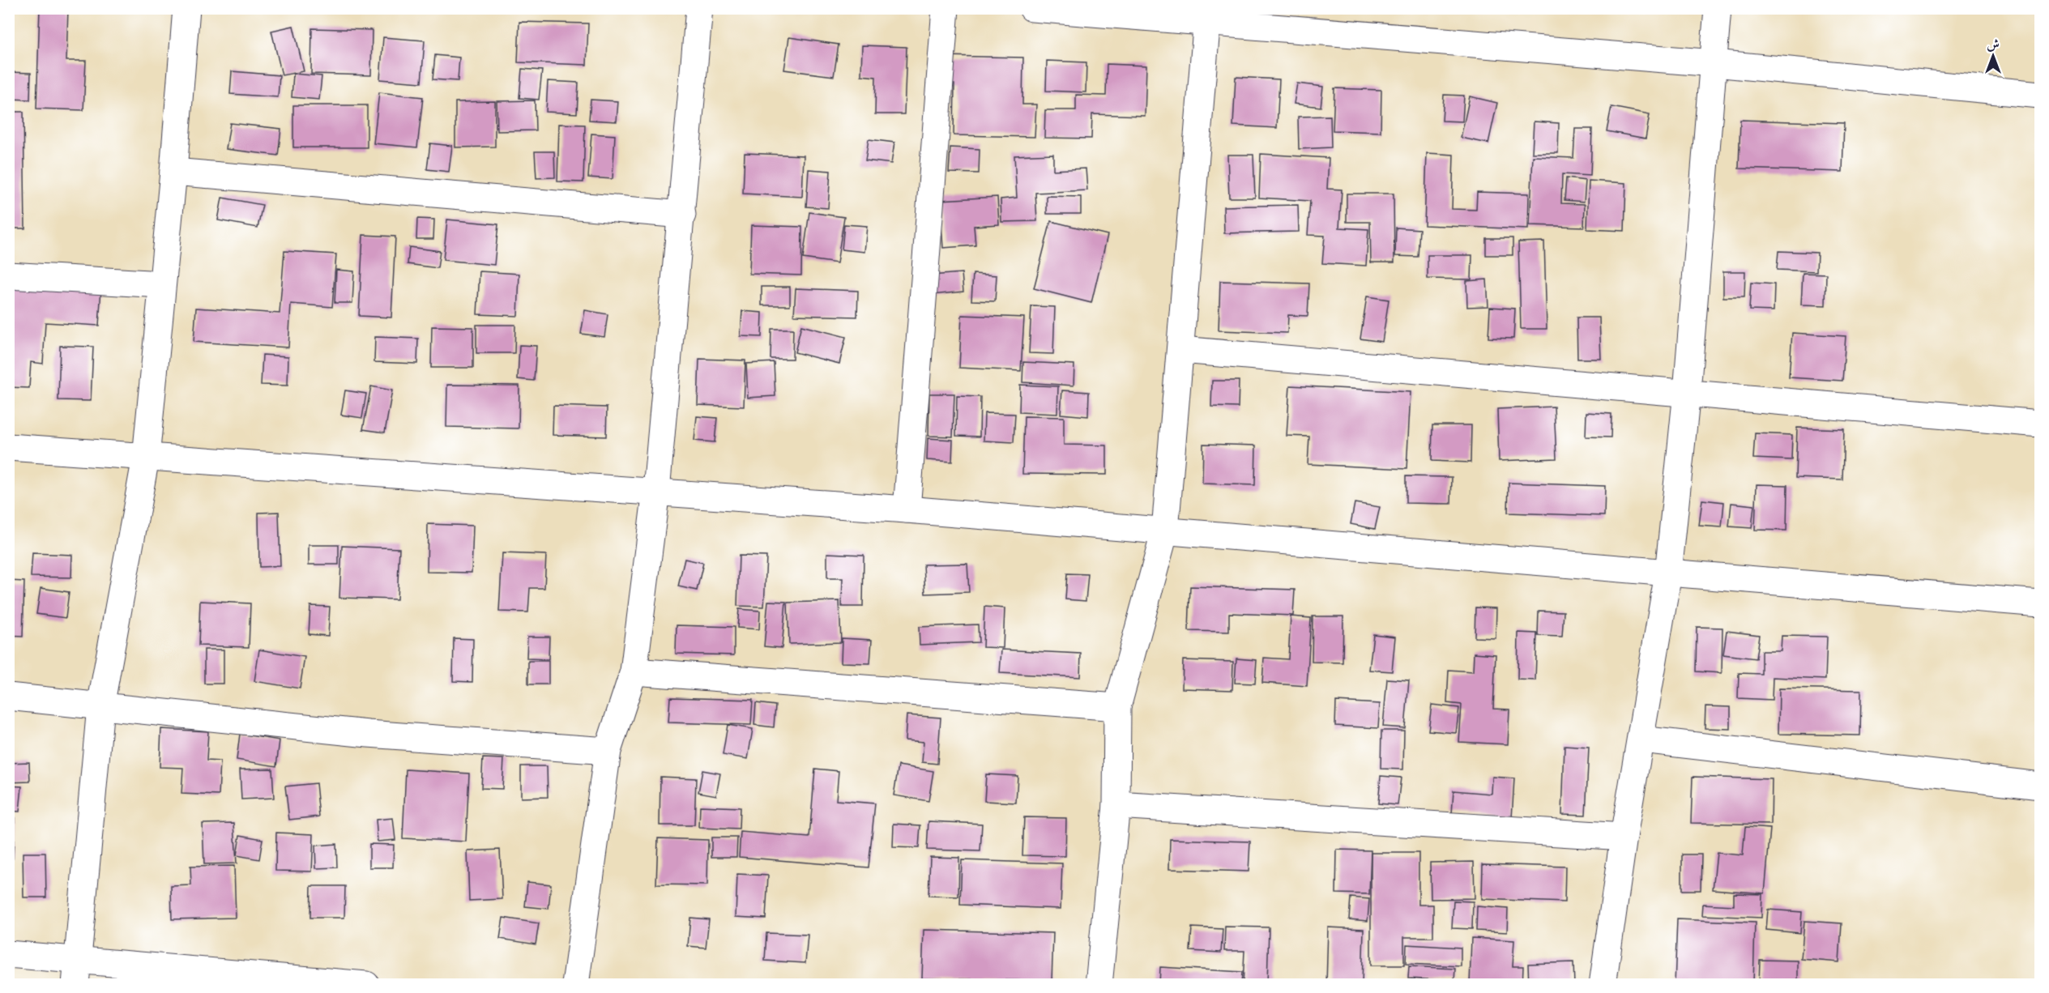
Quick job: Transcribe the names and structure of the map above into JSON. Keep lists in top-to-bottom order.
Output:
{
  "north": "top"
}
